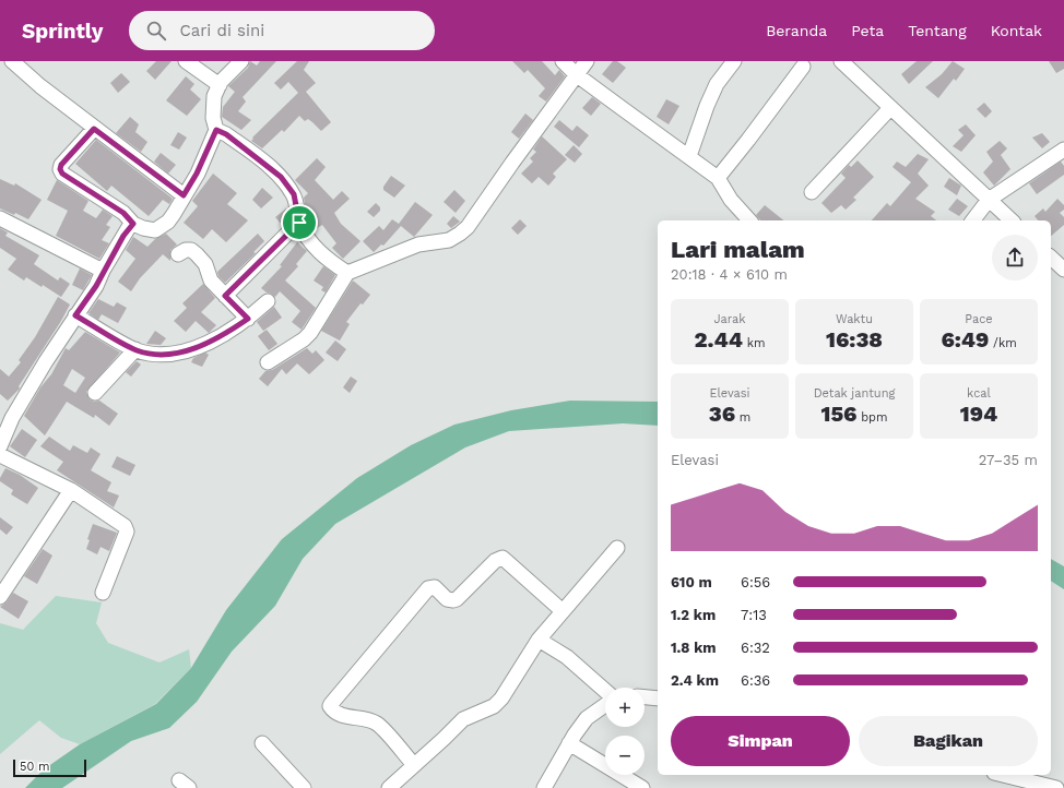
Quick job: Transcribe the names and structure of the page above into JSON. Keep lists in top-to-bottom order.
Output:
{
  "scale_bar": "50 m",
  "page": {
    "header": "Sprintly",
    "search": "Cari di sini",
    "nav": [
      "Beranda",
      "Peta",
      "Tentang",
      "Kontak"
    ],
    "heading": ["Lari malam", "20:18 · 4 × 610 m"],
    "stats": [
      ["Jarak", "2.44 km"],
      ["Waktu", "16:38"],
      ["Pace", "6:49 /km"],
      ["Elevasi", "36 m"],
      ["Detak jantung", "156 bpm"],
      ["kcal", "194"]
    ],
    "chart": ["Elevasi", "27–35 m"],
    "list": [
      {
        "name": "610 m",
        "note": "6:56"
      },
      {
        "name": "1.2 km",
        "note": "7:13"
      },
      {
        "name": "1.8 km",
        "note": "6:32"
      },
      {
        "name": "2.4 km",
        "note": "6:36"
      }
    ],
    "map_buttons": ["+", "−"],
    "buttons": ["Simpan", "Bagikan"],
    "scale": "50 m"
  }
}
